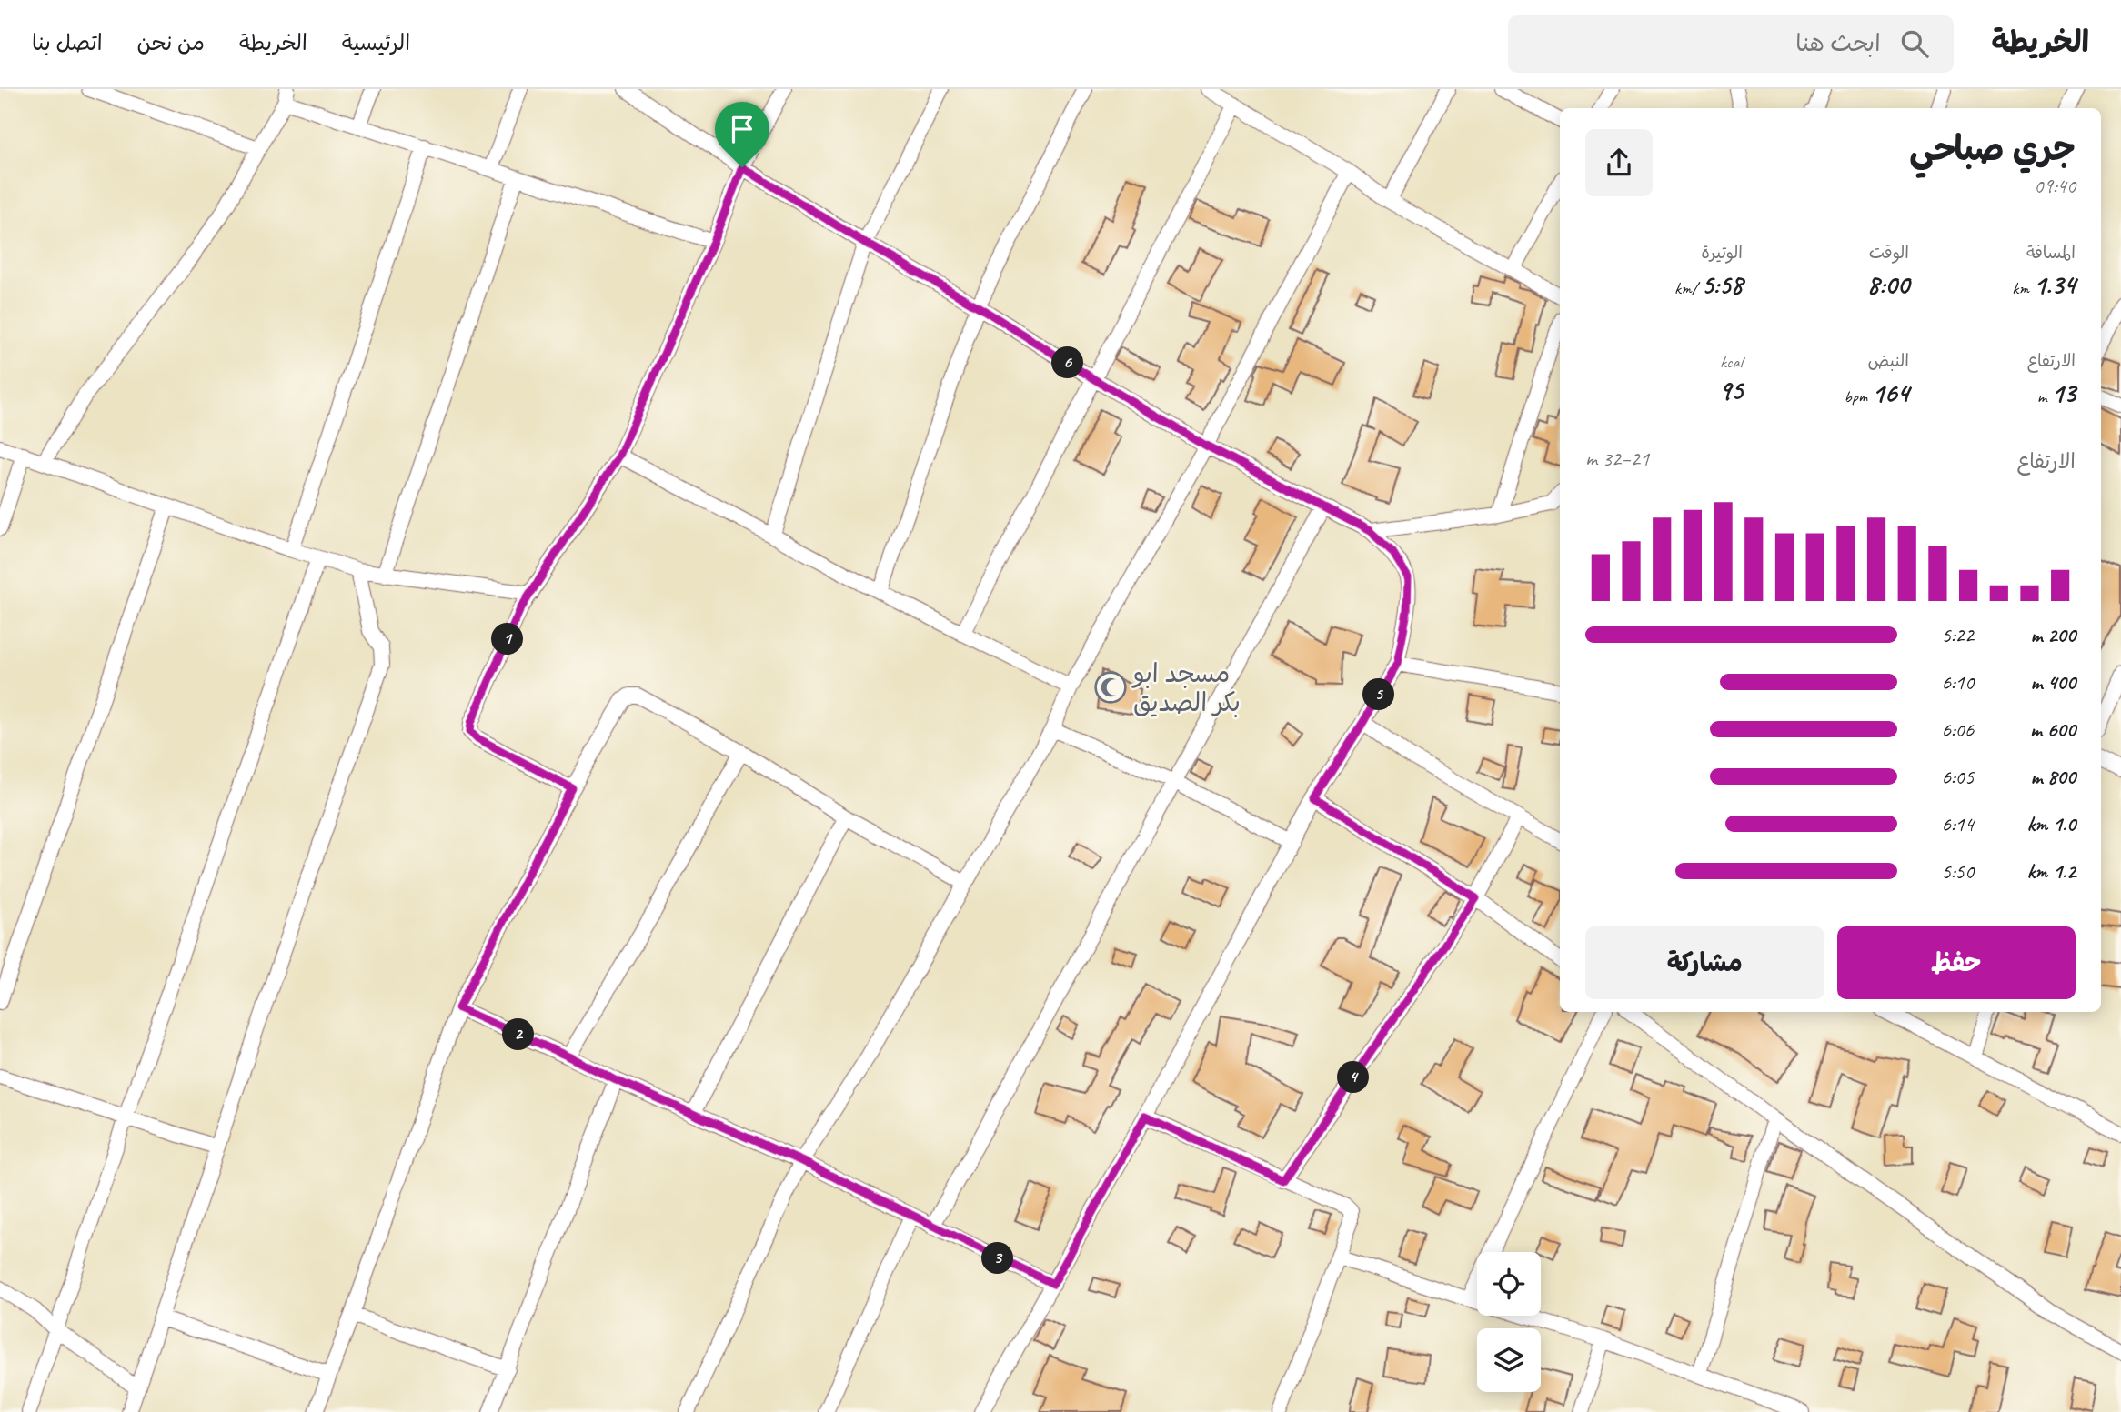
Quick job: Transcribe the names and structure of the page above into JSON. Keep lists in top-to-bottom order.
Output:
{
  "places": {
    "mosque": ["مسجد ابو بكر الصديق"]
  },
  "page": {
    "header": "الخريطة",
    "search": "ابحث هنا",
    "nav": [
      "الرئيسية",
      "الخريطة",
      "من نحن",
      "اتصل بنا"
    ],
    "heading": ["جري صباحي", "09:40"],
    "stats": [
      ["المسافة", "1.34 km"],
      ["الوقت", "8:00"],
      ["الوتيرة", "5:58 /km"],
      ["الارتفاع", "13 m"],
      ["النبض", "164 bpm"],
      ["kcal", "95"]
    ],
    "pins": [
      "6",
      "1",
      "5",
      "2",
      "4",
      "3"
    ],
    "chart": ["الارتفاع", "21–32 m"],
    "list": [
      {
        "name": "200 m",
        "note": "5:22"
      },
      {
        "name": "400 m",
        "note": "6:10"
      },
      {
        "name": "600 m",
        "note": "6:06"
      },
      {
        "name": "800 m",
        "note": "6:05"
      },
      {
        "name": "1.0 km",
        "note": "6:14"
      },
      {
        "name": "1.2 km",
        "note": "5:50"
      }
    ],
    "buttons": ["حفظ", "مشاركة"]
  }
}
